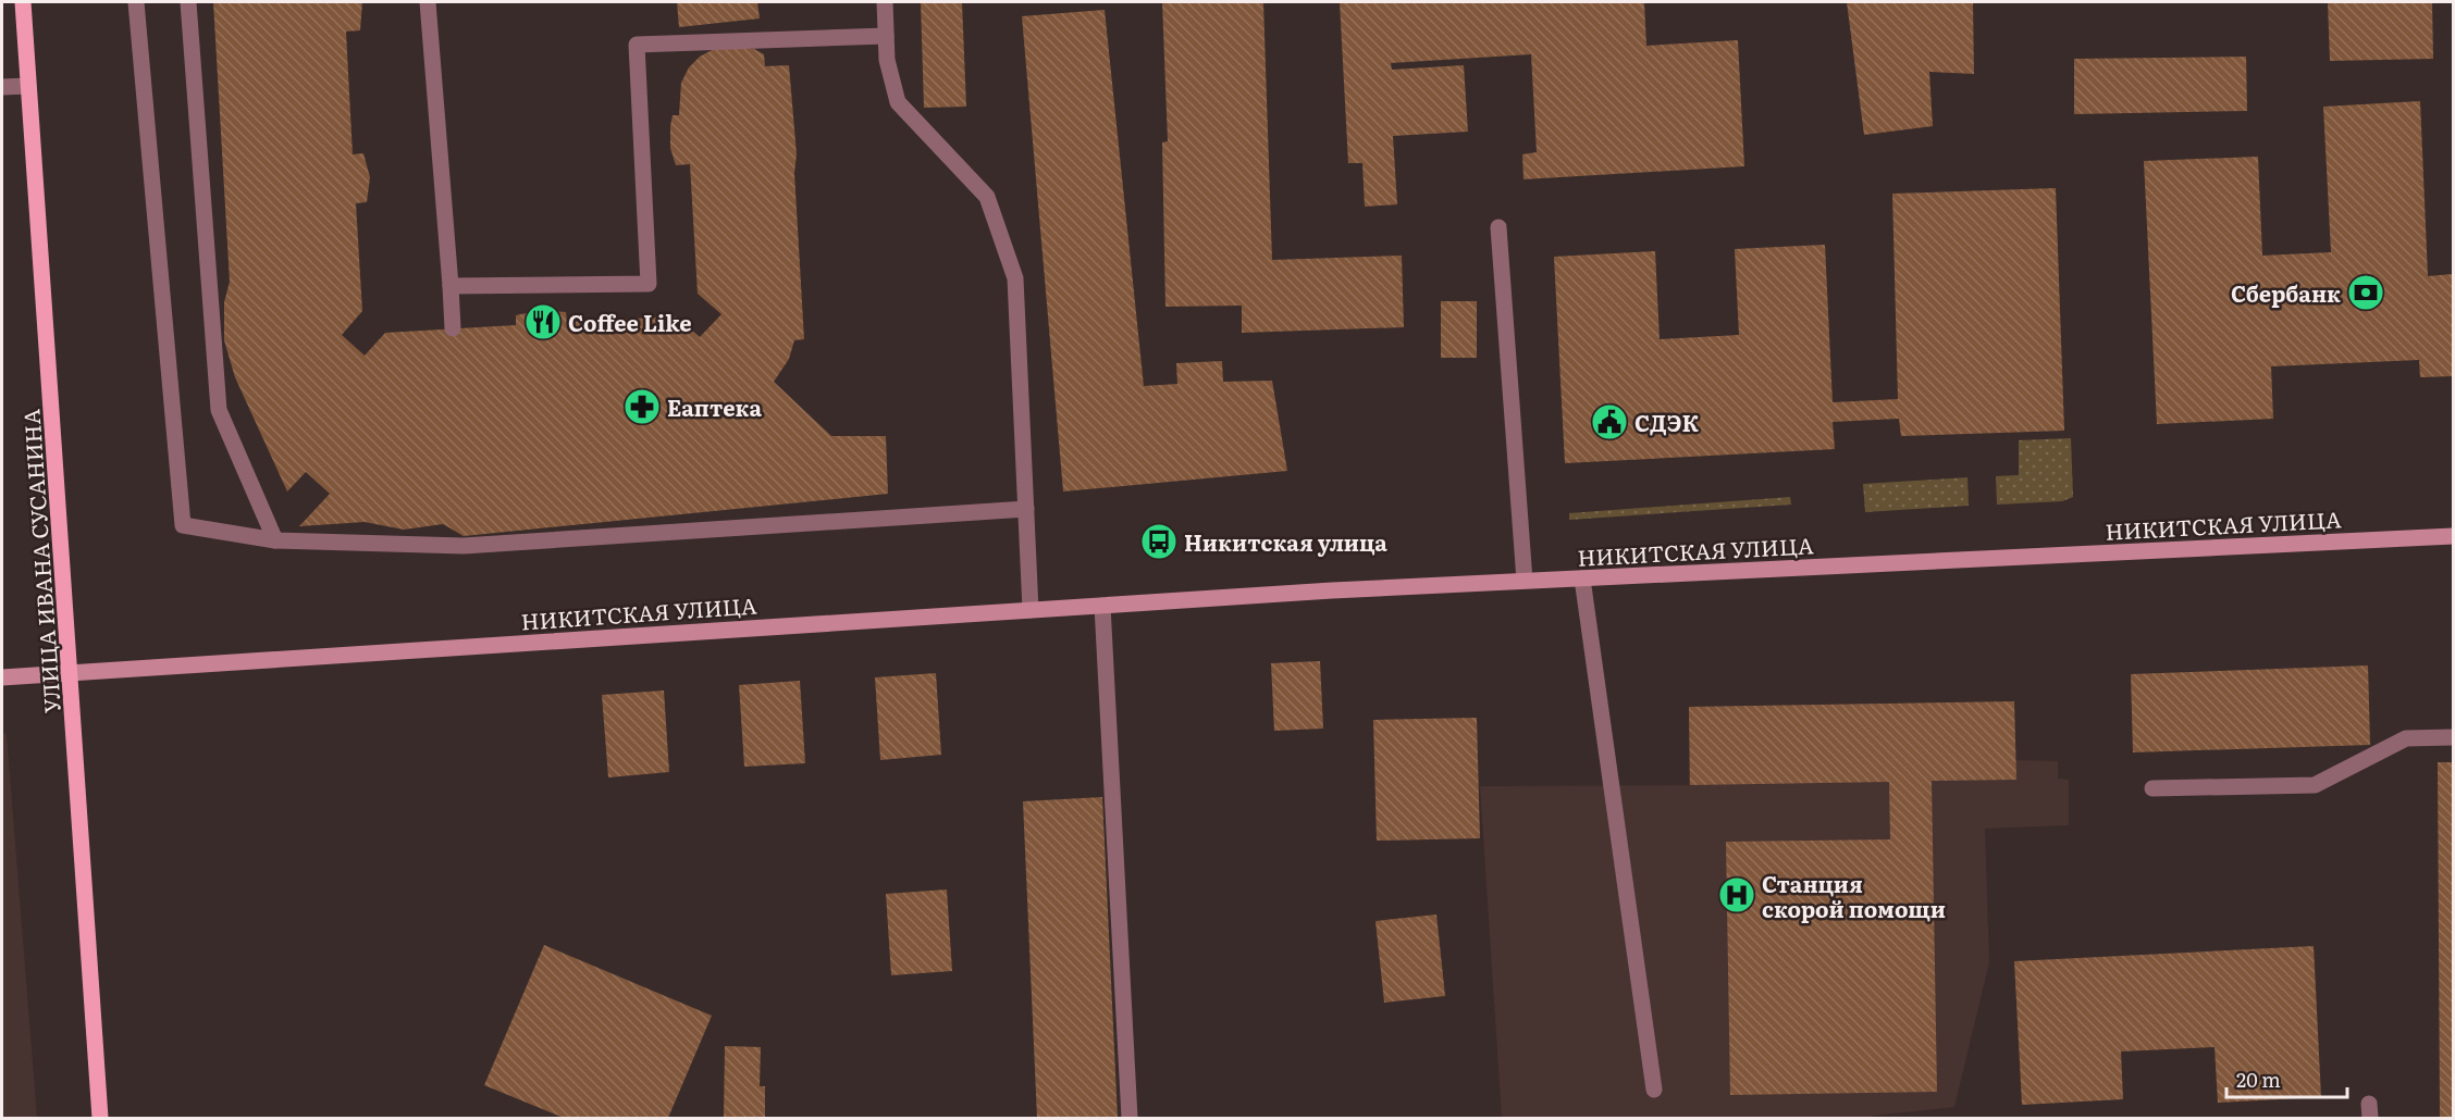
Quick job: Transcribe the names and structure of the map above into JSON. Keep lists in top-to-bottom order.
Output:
{
  "streets": {
    "main road": ["УЛИЦА ИВАНА СУСАНИНА"],
    "street": ["НИКИТСКАЯ УЛИЦА"]
  },
  "crossings": [
    ["НИКИТСКАЯ УЛИЦА", "УЛИЦА ИВАНА СУСАНИНА"]
  ],
  "places": {
    "bank": ["Сбербанк"],
    "restaurant": ["Coffee Like"],
    "pharmacy": ["Еаптека"],
    "public building": ["СДЭК"],
    "bus stop": ["Никитская улица"],
    "hospital": ["Станция скорой помощи"]
  },
  "scale_bar": "20 m"
}
